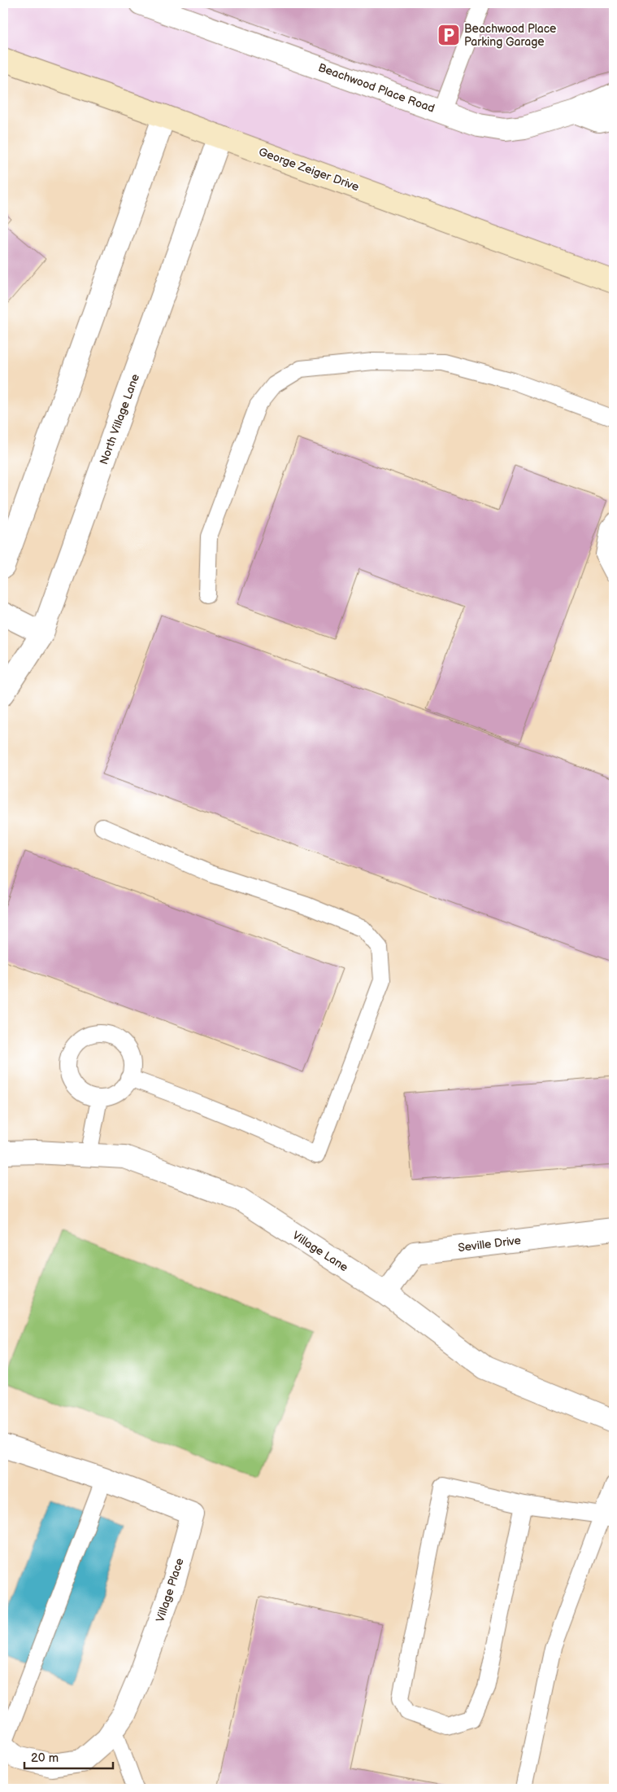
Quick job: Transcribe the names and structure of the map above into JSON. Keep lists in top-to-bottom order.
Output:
{
  "streets": {
    "street": [
      "Beachwood Place Road",
      "George Zeiger Drive",
      "North Village Lane",
      "Seville Drive",
      "Village Lane",
      "Village Place"
    ]
  },
  "crossings": [
    ["George Zeiger Drive", "North Village Lane"],
    ["Seville Drive", "Village Lane"]
  ],
  "places": {
    "parking": ["Beachwood Place Parking Garage"]
  },
  "scale_bar": "20 m"
}
